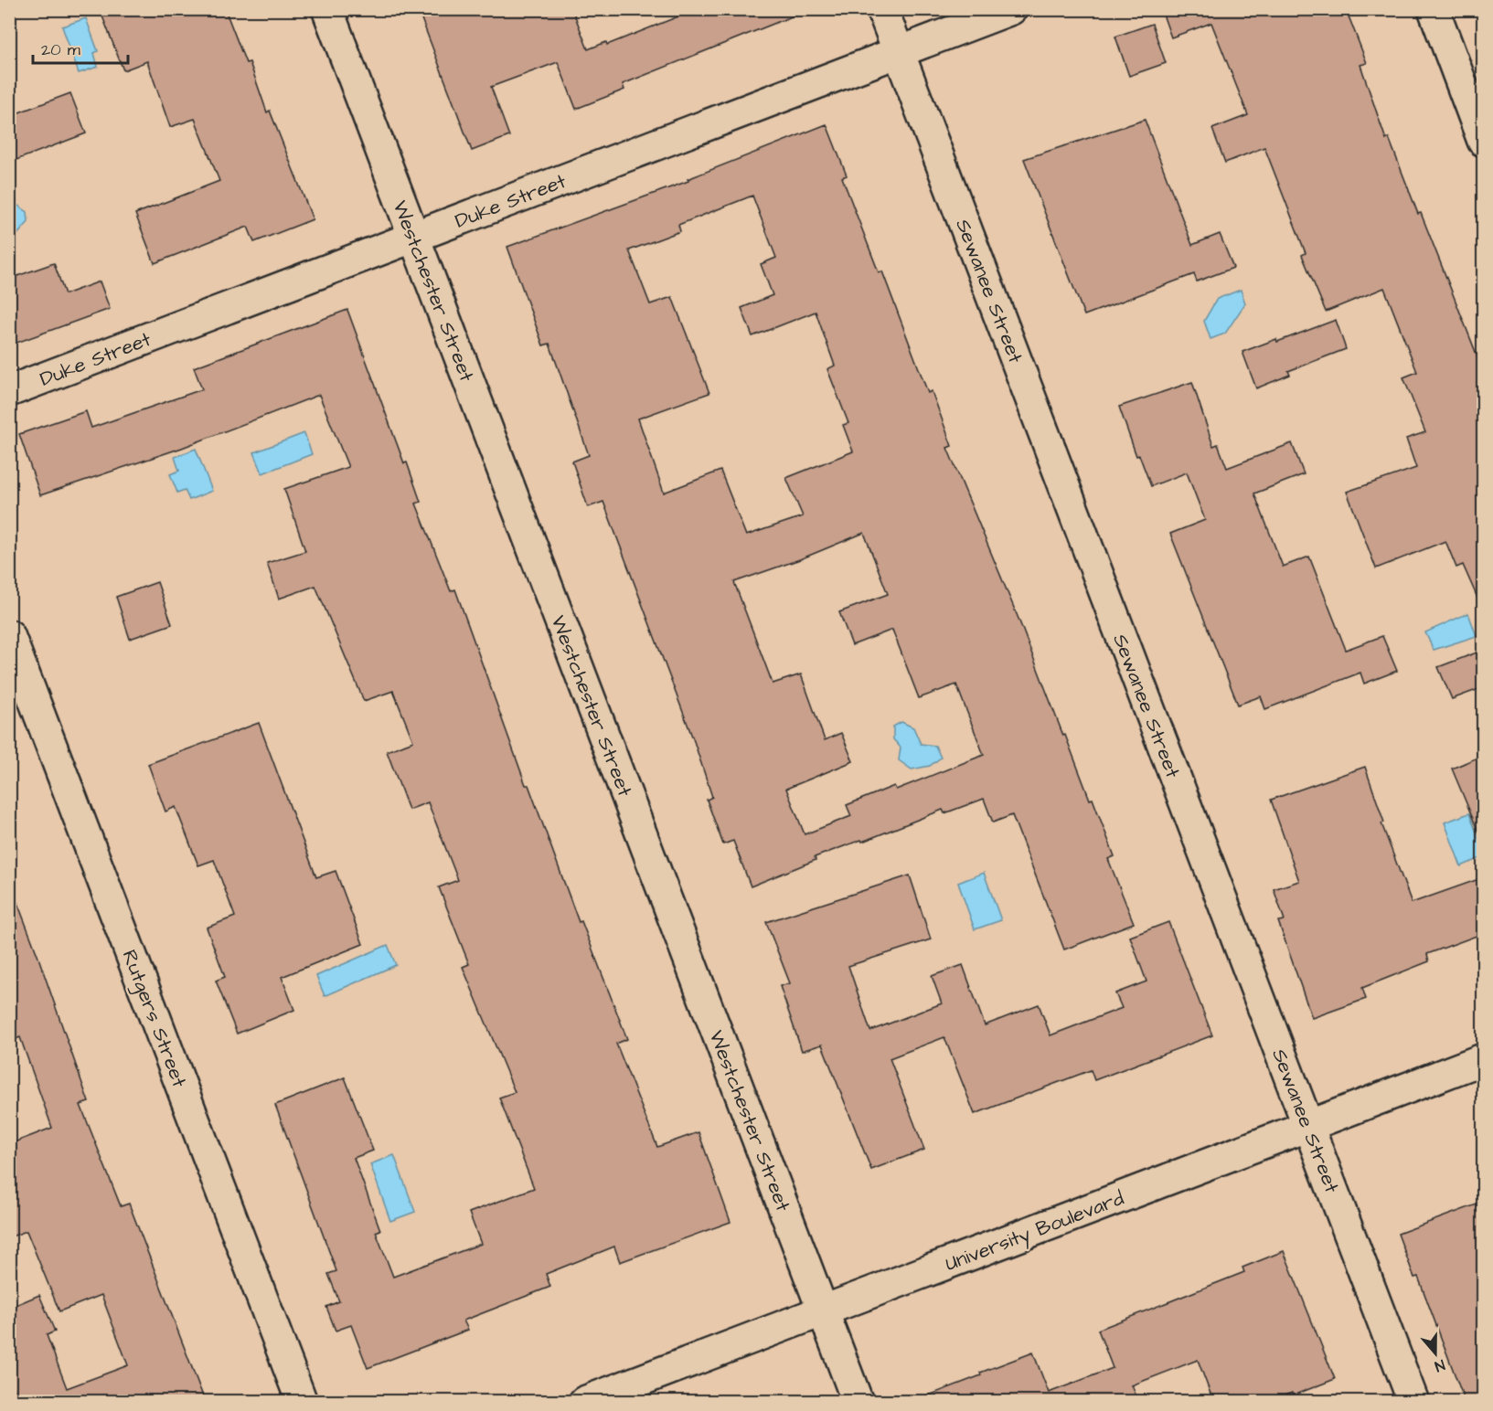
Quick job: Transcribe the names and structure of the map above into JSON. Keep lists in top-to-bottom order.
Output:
{
  "streets": {
    "street": [
      "Duke Street",
      "Westchester Street",
      "Sewanee Street",
      "Rutgers Street",
      "University Boulevard"
    ]
  },
  "crossings": [
    ["Duke Street", "Westchester Street"],
    ["Duke Street", "Sewanee Street"],
    ["Westchester Street", "University Boulevard"],
    ["Sewanee Street", "University Boulevard"]
  ],
  "scale_bar": "20 m",
  "north": "bottom"
}
